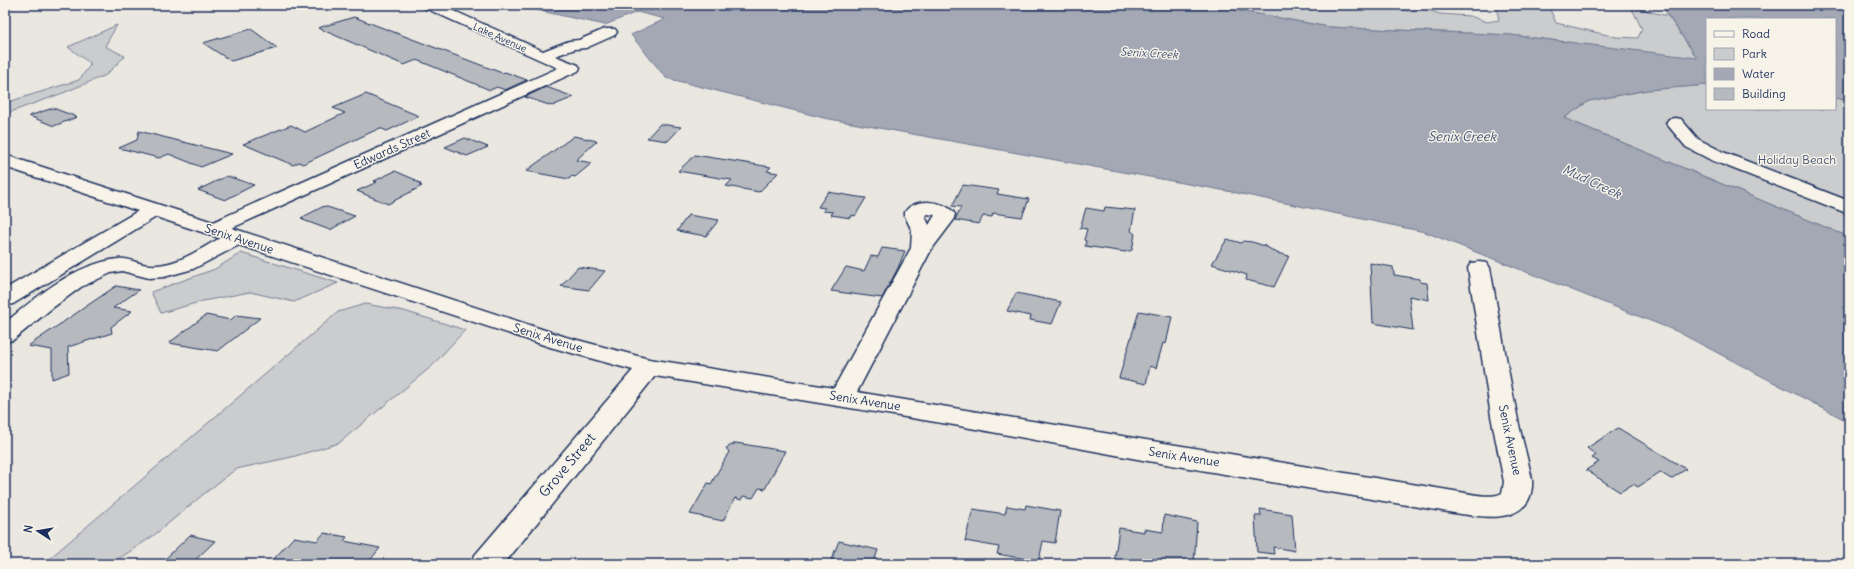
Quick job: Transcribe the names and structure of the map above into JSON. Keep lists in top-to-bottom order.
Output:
{
  "streets": {
    "street": [
      "Lake Avenue",
      "Edwards Street",
      "Senix Avenue",
      "Grove Street"
    ]
  },
  "crossings": [
    ["Lake Avenue", "Edwards Street"],
    ["Edwards Street", "Senix Avenue"],
    ["Senix Avenue", "Grove Street"]
  ],
  "water": ["Senix Creek", "Mud Creek"],
  "parks": ["Holiday Beach"],
  "legend": [
    "Road",
    "Park",
    "Water",
    "Building"
  ],
  "north": "left"
}
